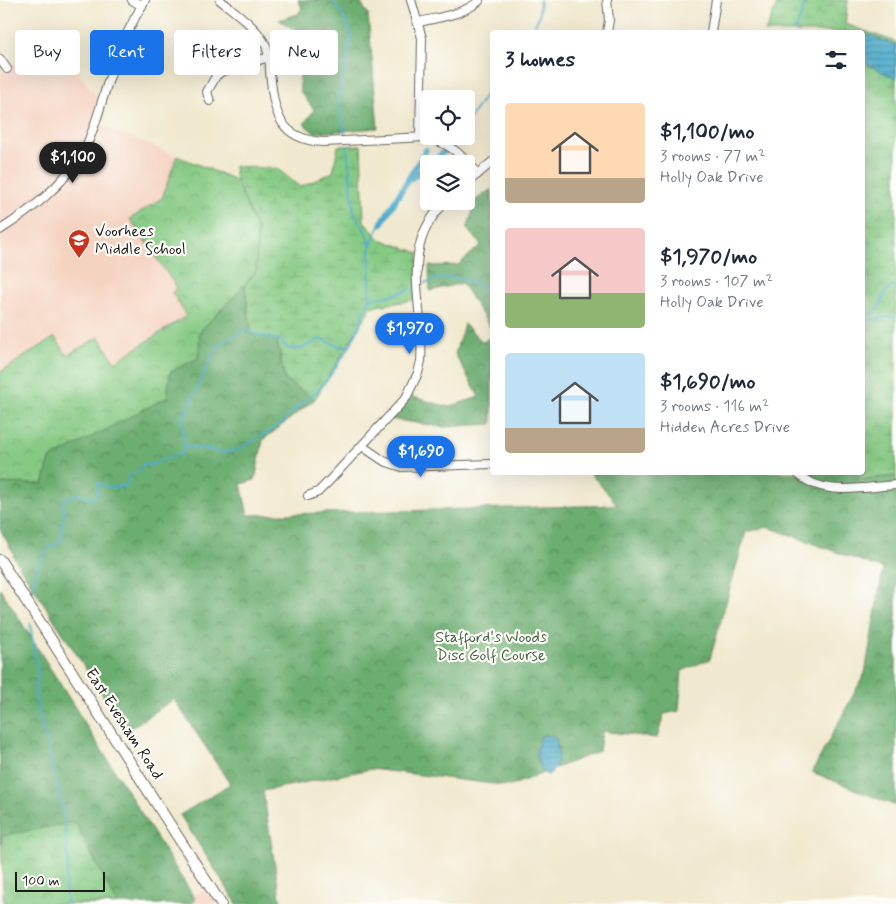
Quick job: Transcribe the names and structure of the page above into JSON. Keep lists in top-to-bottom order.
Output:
{
  "streets": {
    "main road": ["East Evesham Road"]
  },
  "parks": ["Stafford's Woods Disc Golf Course"],
  "places": {
    "school or university": ["Voorhees Middle School"]
  },
  "scale_bar": "100 m",
  "page": {
    "chip": [
      "Buy",
      "Rent",
      "Filters",
      "New"
    ],
    "heading": "3 homes",
    "list": [
      {
        "name": "$1,100/mo",
        "note": "3 rooms · 77 m² · Holly Oak Drive"
      },
      {
        "name": "$1,970/mo",
        "note": "3 rooms · 107 m² · Holly Oak Drive"
      },
      {
        "name": "$1,690/mo",
        "note": "3 rooms · 116 m² · Hidden Acres Drive"
      }
    ],
    "price": ["$1,100", "$1,970", "$1,690"],
    "scale": "100 m"
  }
}
